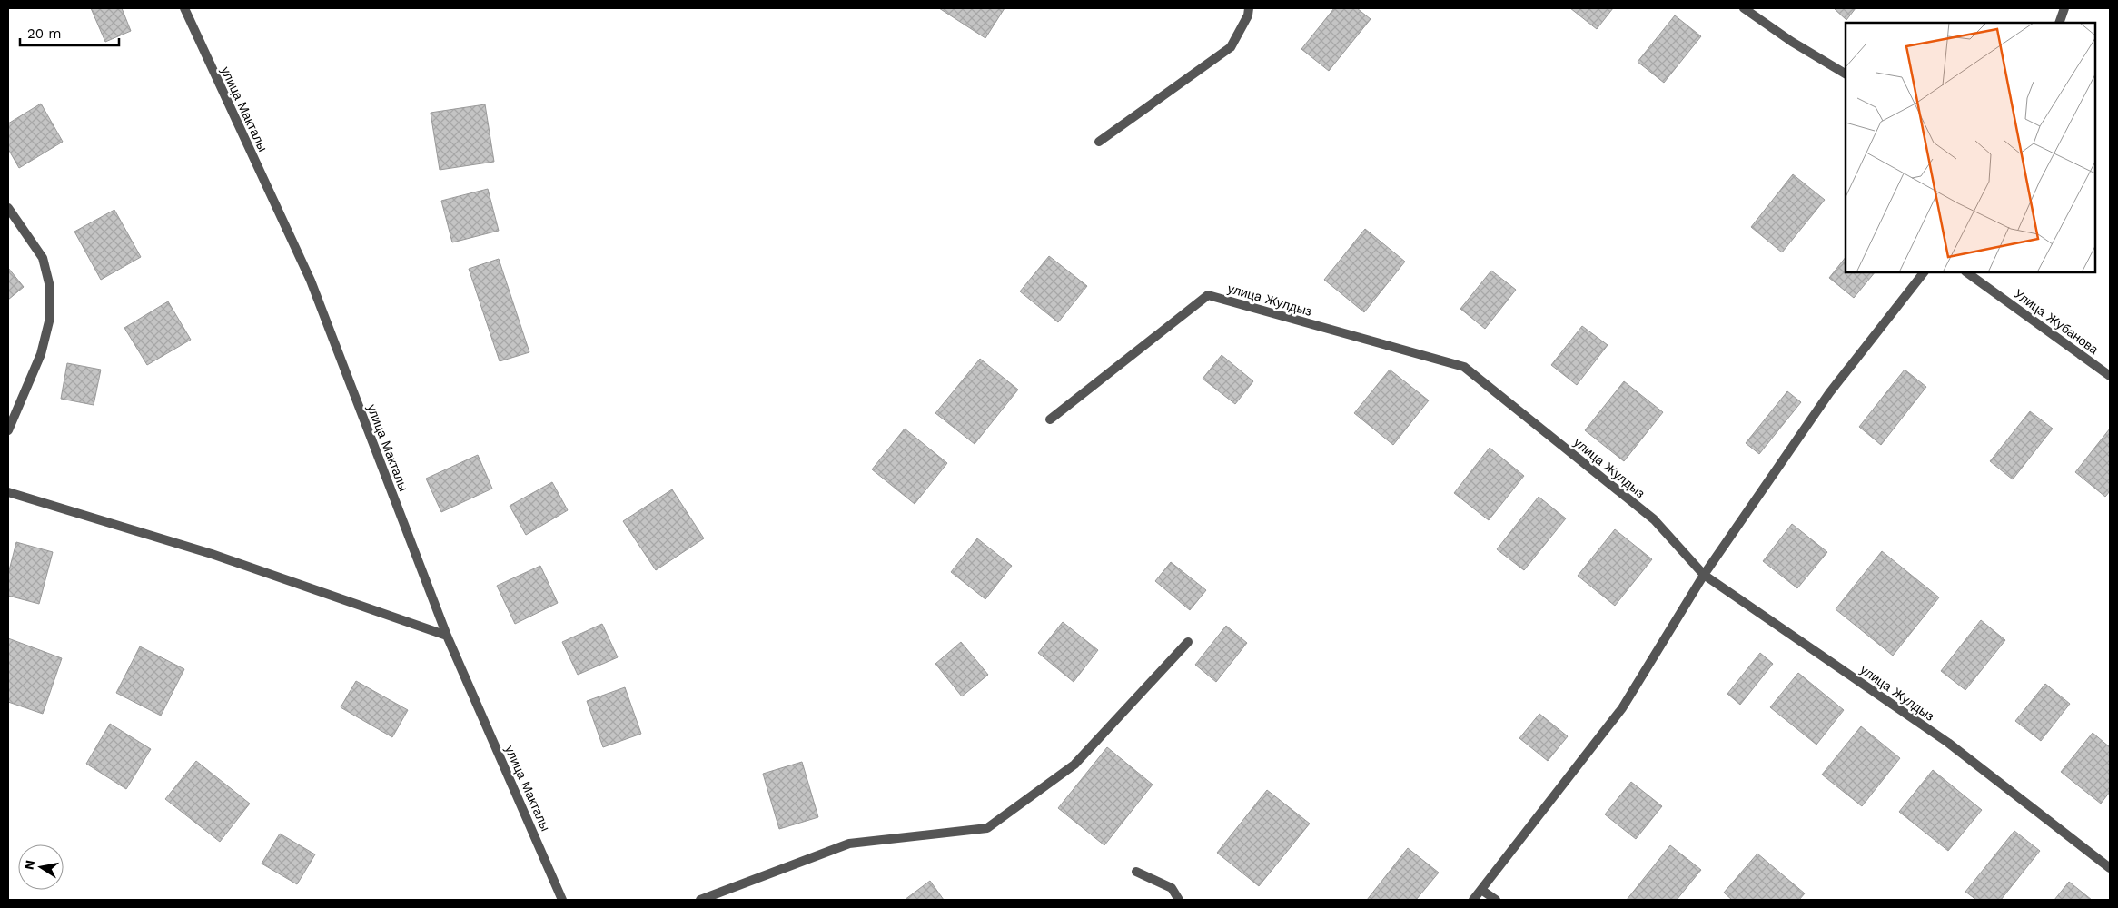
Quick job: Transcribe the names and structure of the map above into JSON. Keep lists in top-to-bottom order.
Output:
{
  "streets": {
    "street": ["улица Макталы", "улица Жулдыз", "Улица Жубанова"]
  },
  "scale_bar": "20 m",
  "north": "left"
}
